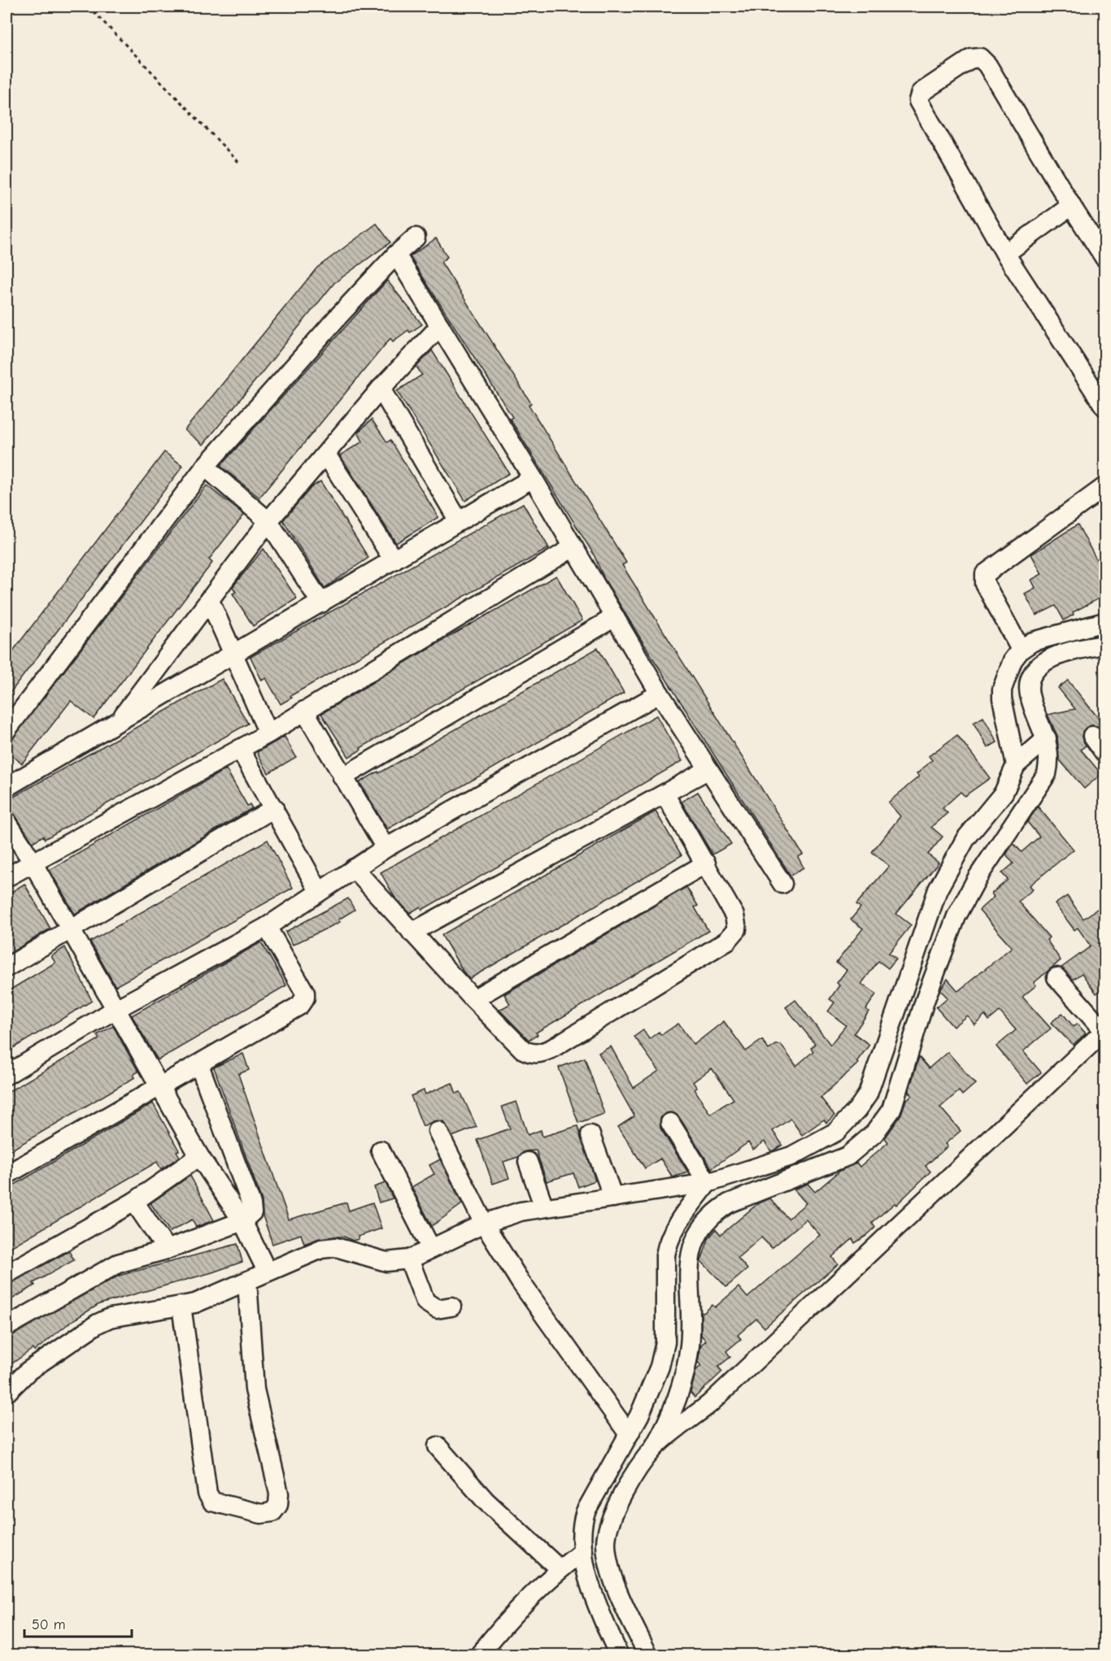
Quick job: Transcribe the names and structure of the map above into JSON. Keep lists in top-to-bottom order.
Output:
{
  "scale_bar": "50 m"
}
